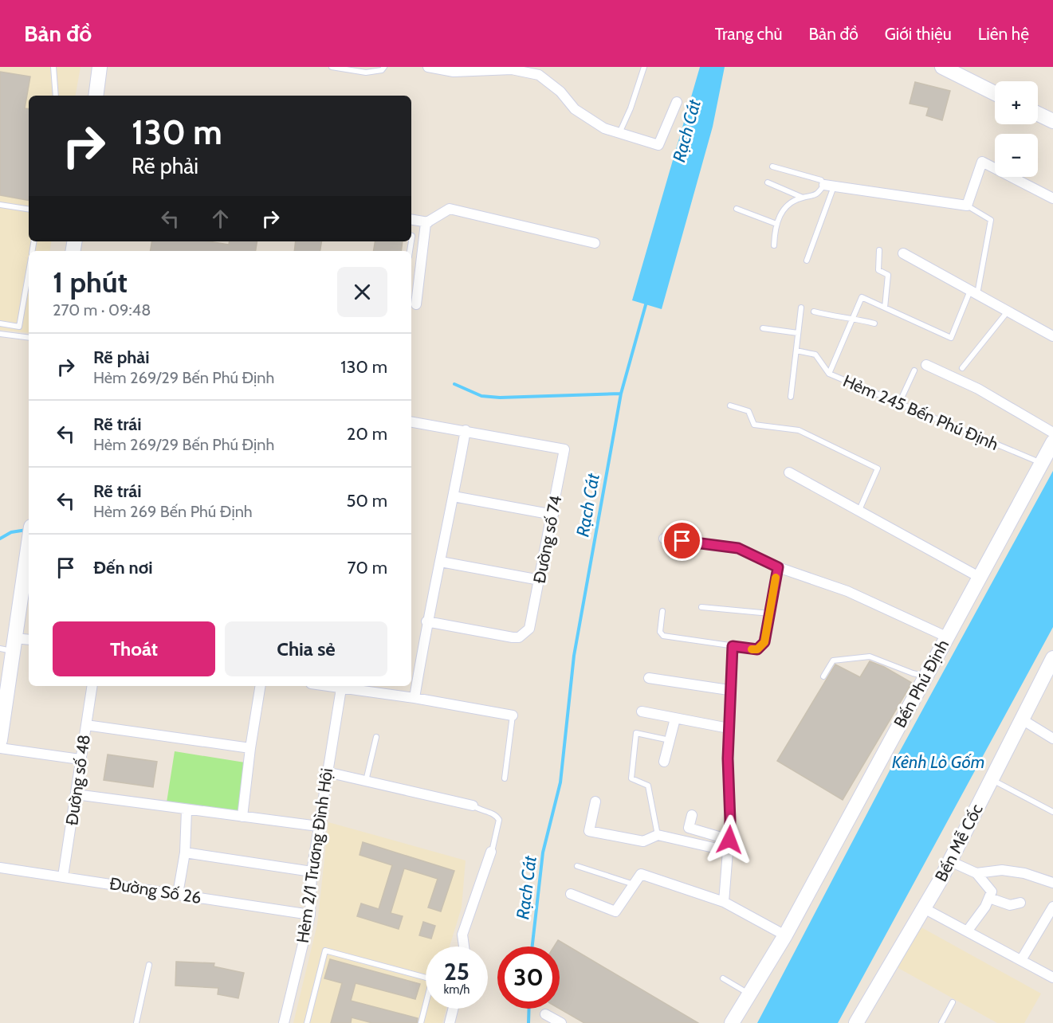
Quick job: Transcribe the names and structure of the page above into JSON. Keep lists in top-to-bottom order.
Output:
{
  "streets": {
    "street": [
      "Đường số 74",
      "Bến Phú Định",
      "Đường số 48",
      "Bến Mễ Cốc",
      "Hẻm 2/1 Trương Đình Hội",
      "Đường Số 26"
    ],
    "lane": ["Hẻm 245 Bến Phú Định"]
  },
  "crossings": [
    ["Hẻm 245 Bến Phú Định", "Bến Phú Định"],
    ["Đường số 48", "Đường Số 26"],
    ["Hẻm 2/1 Trương Đình Hội", "Đường Số 26"]
  ],
  "water": ["Rạch Cát", "Kênh Lò Gốm"],
  "page": {
    "header": "Bản đồ",
    "nav": [
      "Trang chủ",
      "Bản đồ",
      "Giới thiệu",
      "Liên hệ"
    ],
    "map_buttons": ["+", "−"],
    "turn": ["130 m", "Rẽ phải"],
    "heading": ["1 phút", "270 m · 09:48"],
    "list": [
      {
        "name": "Rẽ phải",
        "note": "Hẻm 269/29 Bến Phú Định",
        "value": "130 m"
      },
      {
        "name": "Rẽ trái",
        "note": "Hẻm 269/29 Bến Phú Định",
        "value": "20 m"
      },
      {
        "name": "Rẽ trái",
        "note": "Hẻm 269 Bến Phú Định",
        "value": "50 m"
      },
      {
        "name": "Đến nơi",
        "value": "70 m"
      }
    ],
    "buttons": ["Thoát", "Chia sẻ"],
    "speed": "25 km/h",
    "limit": "30"
  }
}
